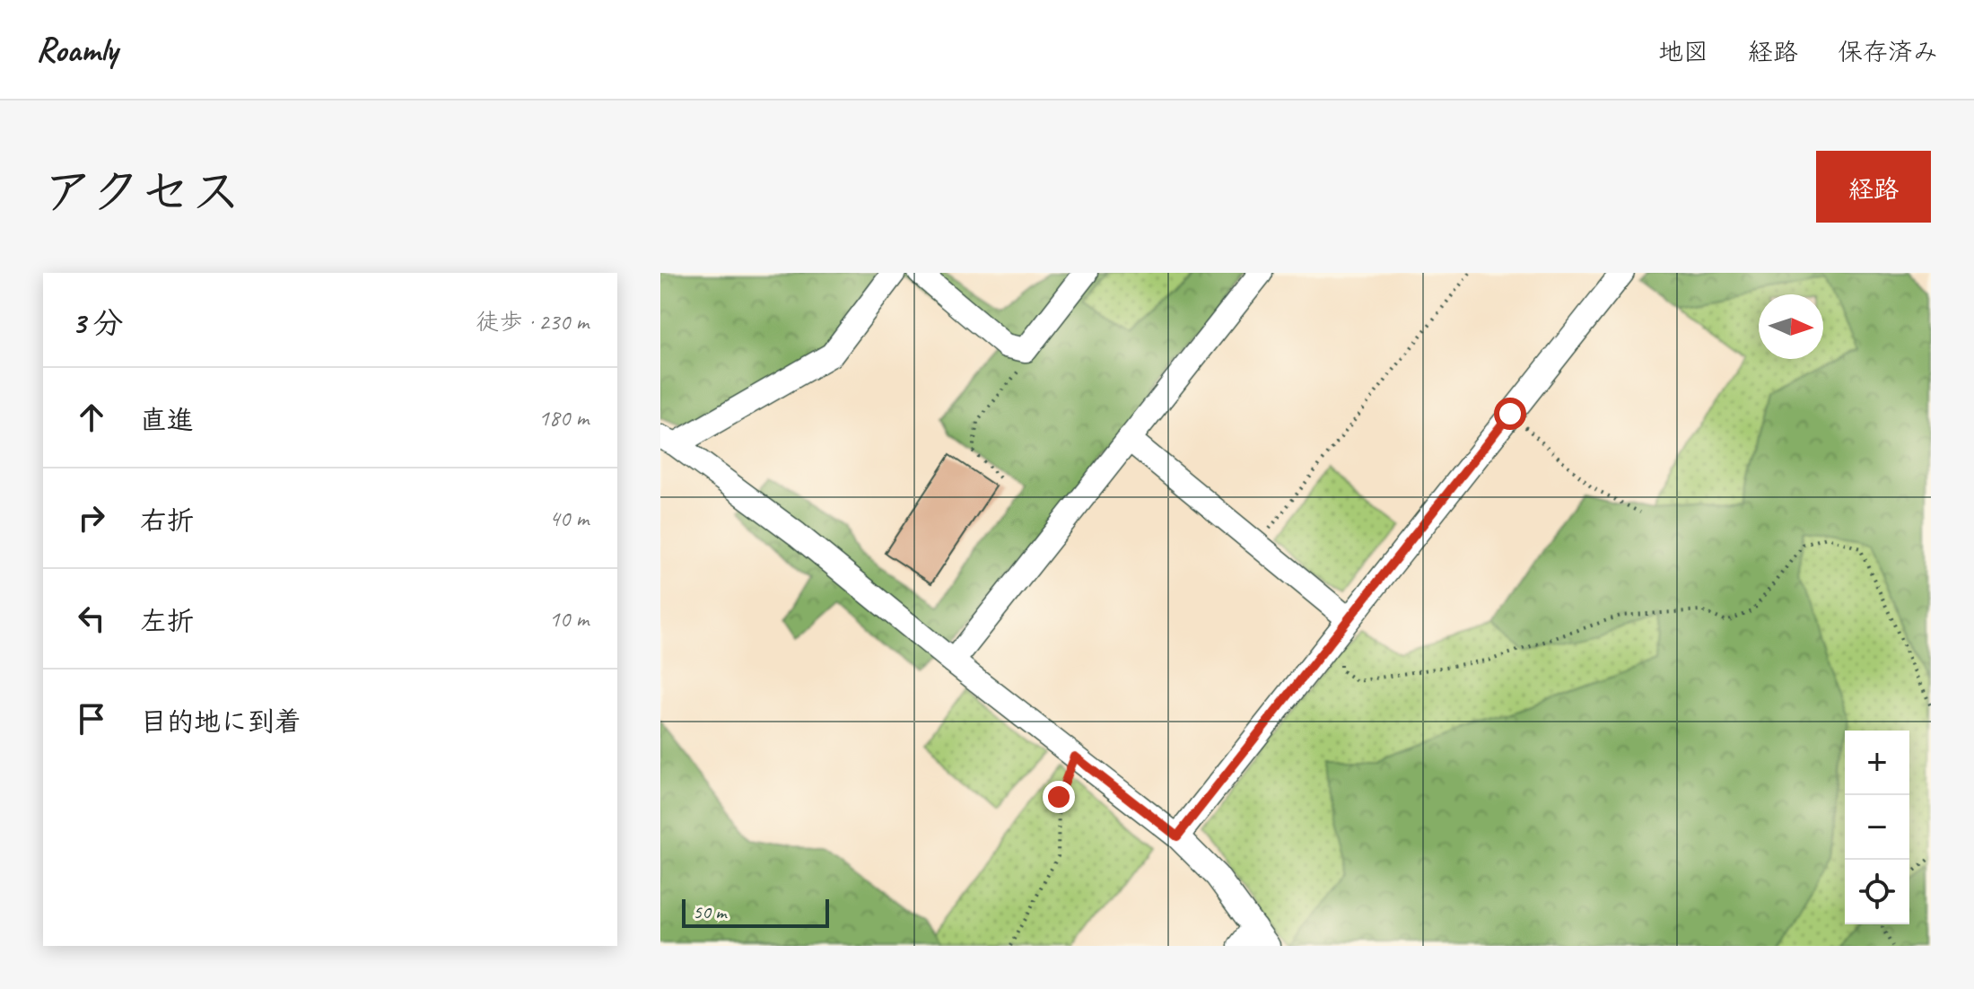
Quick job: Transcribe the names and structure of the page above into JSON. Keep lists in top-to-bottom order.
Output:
{
  "scale_bar": "50 m",
  "north": "right",
  "page": {
    "header": "Roamly",
    "nav": ["地図", "経路", "保存済み"],
    "title": "アクセス",
    "buttons": "経路",
    "heading": ["3 分", "徒歩 · 230 m"],
    "list": [
      ["直進", "180 m"],
      ["右折", "40 m"],
      ["左折", "10 m"],
      "目的地に到着"
    ],
    "map_buttons": ["+", "−"],
    "scale": "50 m"
  }
}
